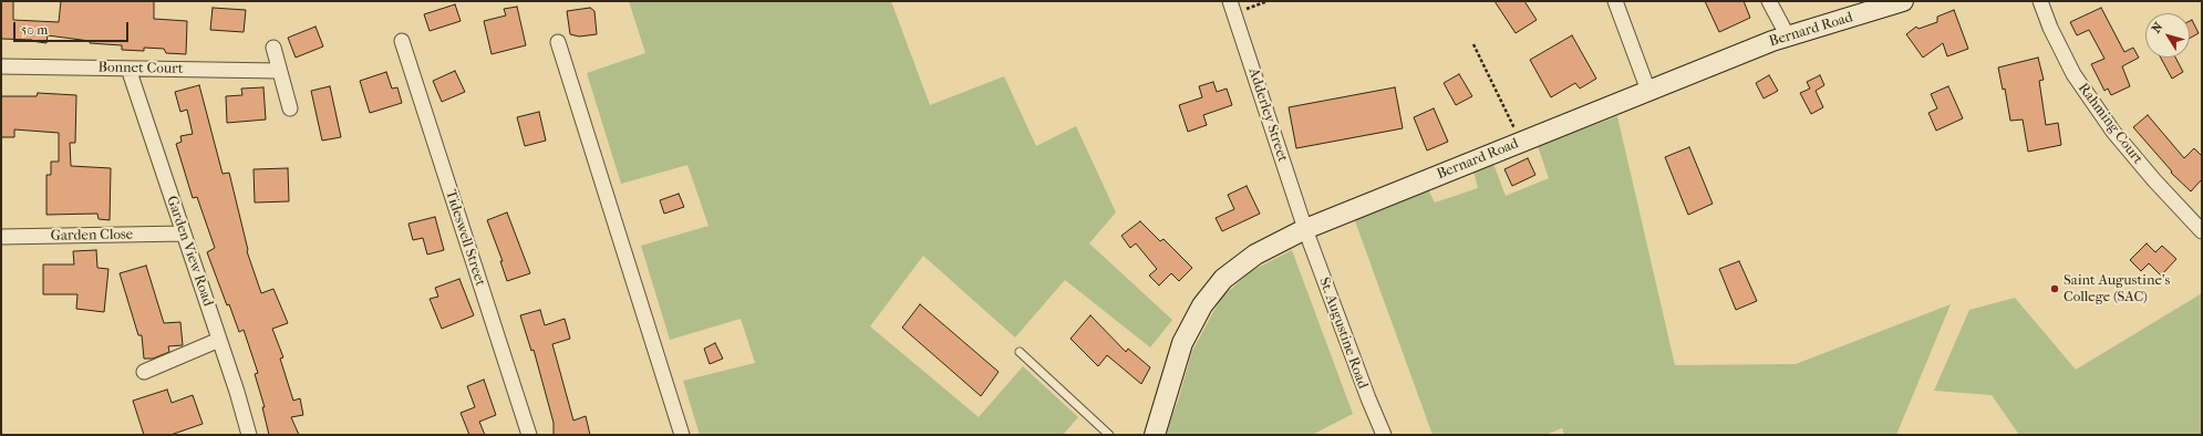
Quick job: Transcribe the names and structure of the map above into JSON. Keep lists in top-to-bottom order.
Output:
{
  "streets": {
    "main road": ["Bernard Road"],
    "street": [
      "Bonnet Court",
      "Adderley Street",
      "Rahming Court",
      "Garden Close",
      "Tideswell Street",
      "Garden View Road",
      "St. Augustine Road"
    ]
  },
  "crossings": [
    ["Bernard Road", "Adderley Street"],
    ["Bernard Road", "St. Augustine Road"],
    ["Bonnet Court", "Garden View Road"],
    ["Adderley Street", "St. Augustine Road"],
    ["Garden Close", "Garden View Road"]
  ],
  "places": ["Saint Augustine's College (SAC)"],
  "scale_bar": "50 m",
  "north": "top left"
}
